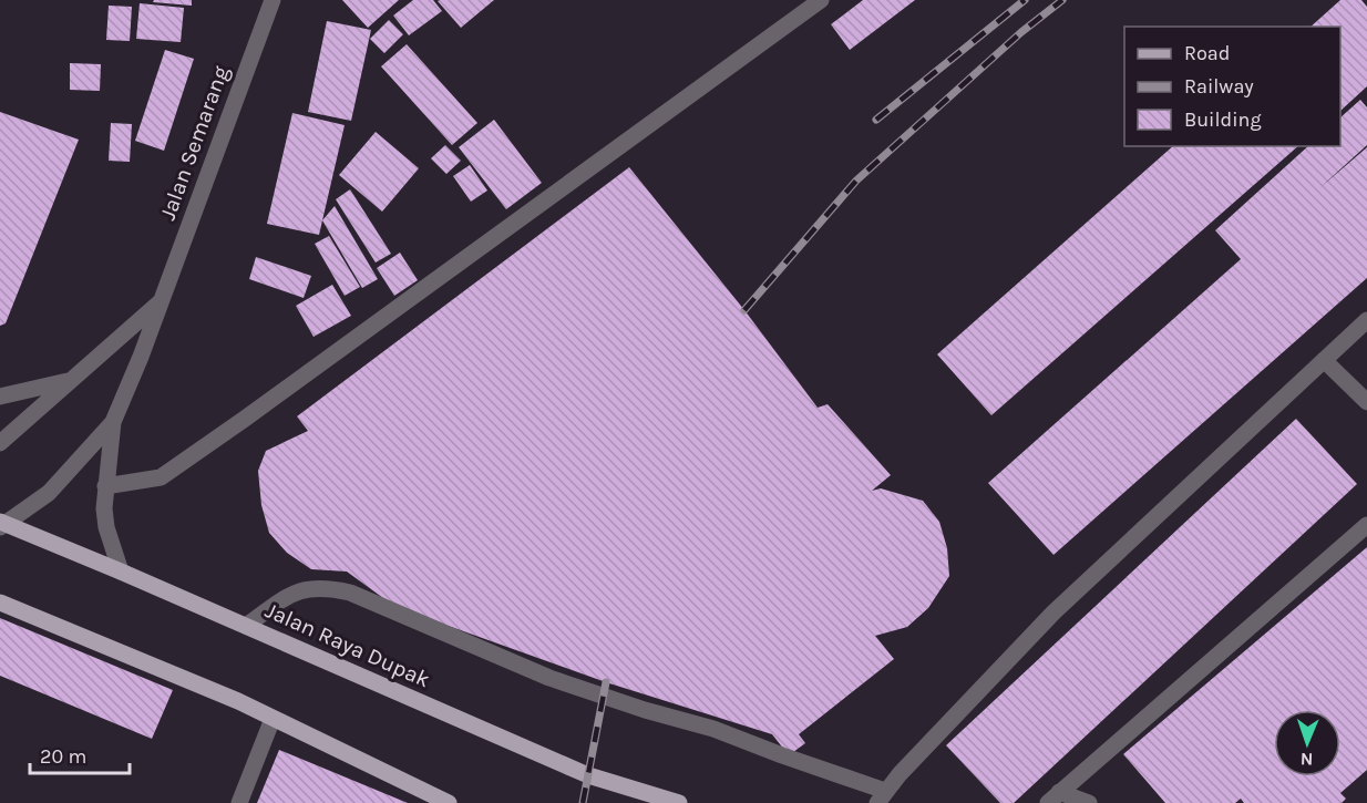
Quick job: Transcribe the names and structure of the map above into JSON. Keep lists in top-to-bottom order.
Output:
{
  "streets": {
    "main road": ["Jalan Raya Dupak"],
    "street": ["Jalan Semarang"]
  },
  "crossings": [
    ["Jalan Semarang", "Jalan Raya Dupak"]
  ],
  "legend": ["Road", "Railway", "Building"],
  "scale_bar": "20 m",
  "north": "bottom"
}
